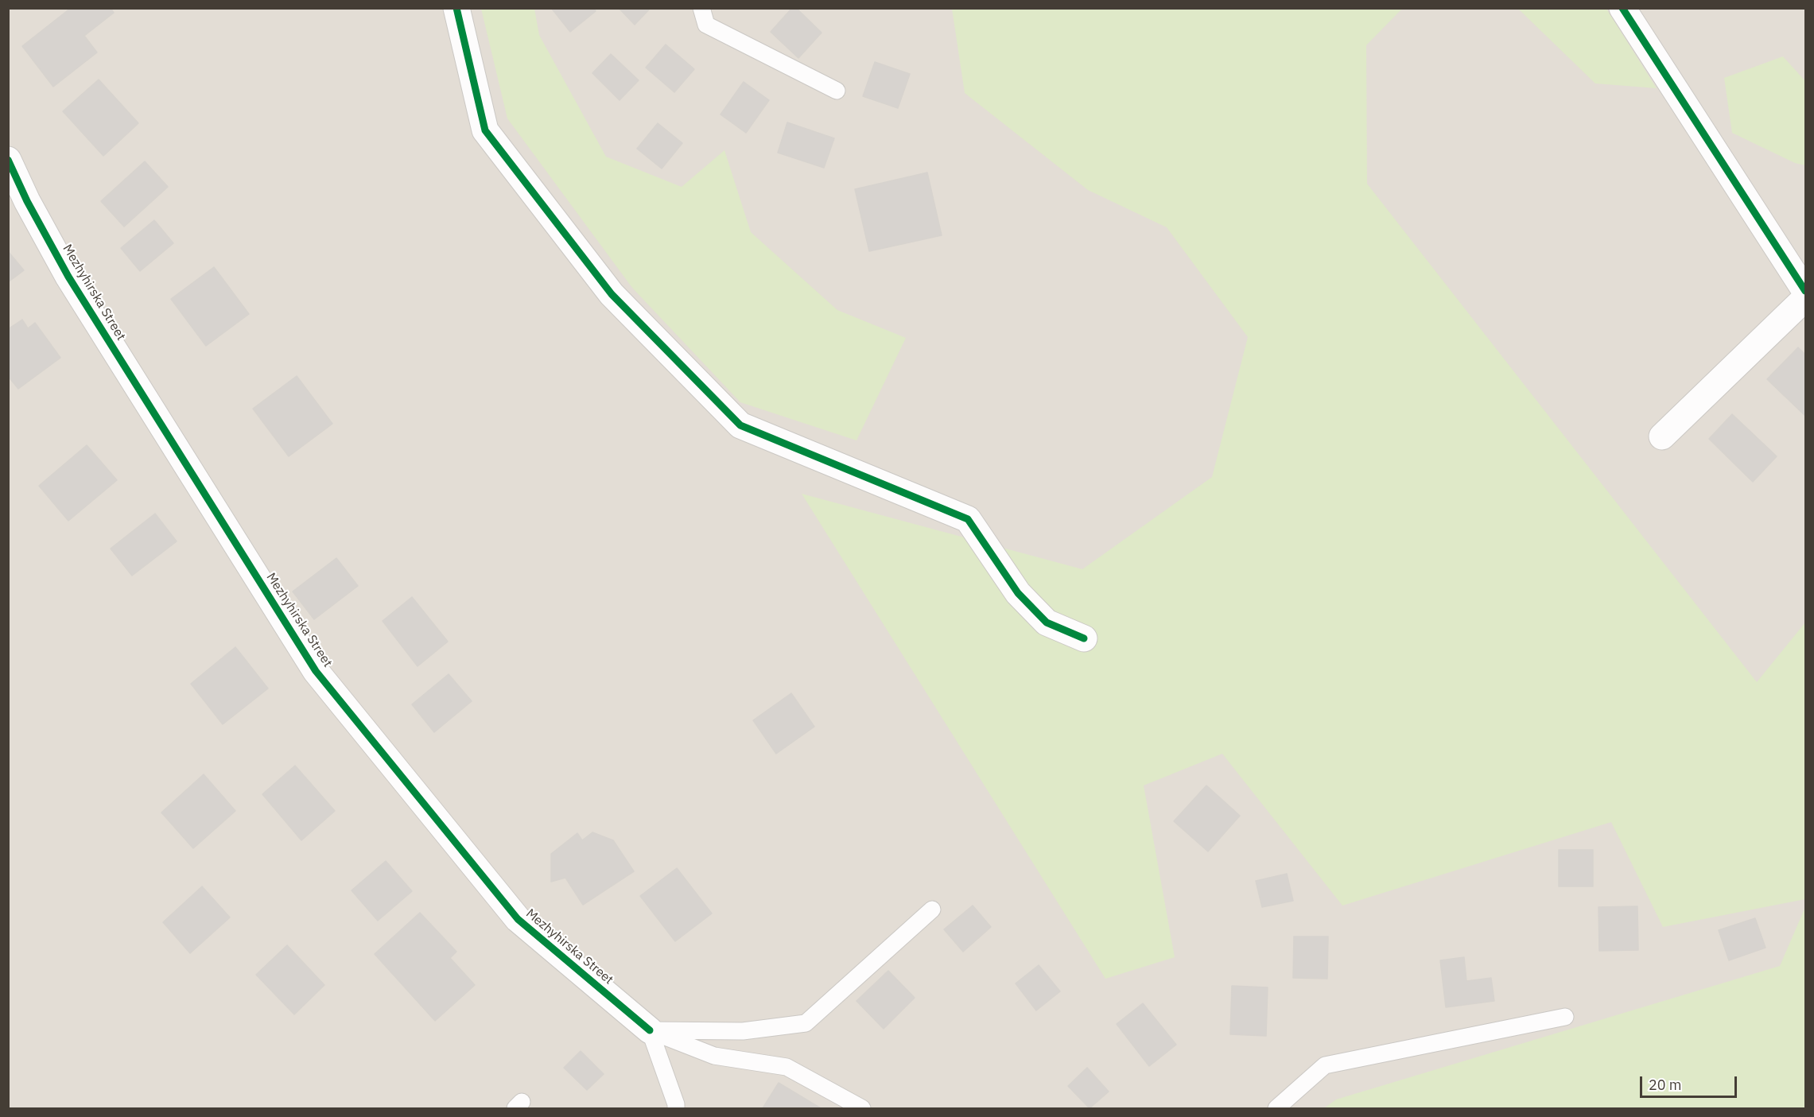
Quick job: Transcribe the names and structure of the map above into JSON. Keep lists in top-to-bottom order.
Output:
{
  "streets": {
    "street": ["Mezhyhirska Street"]
  },
  "scale_bar": "20 m"
}
